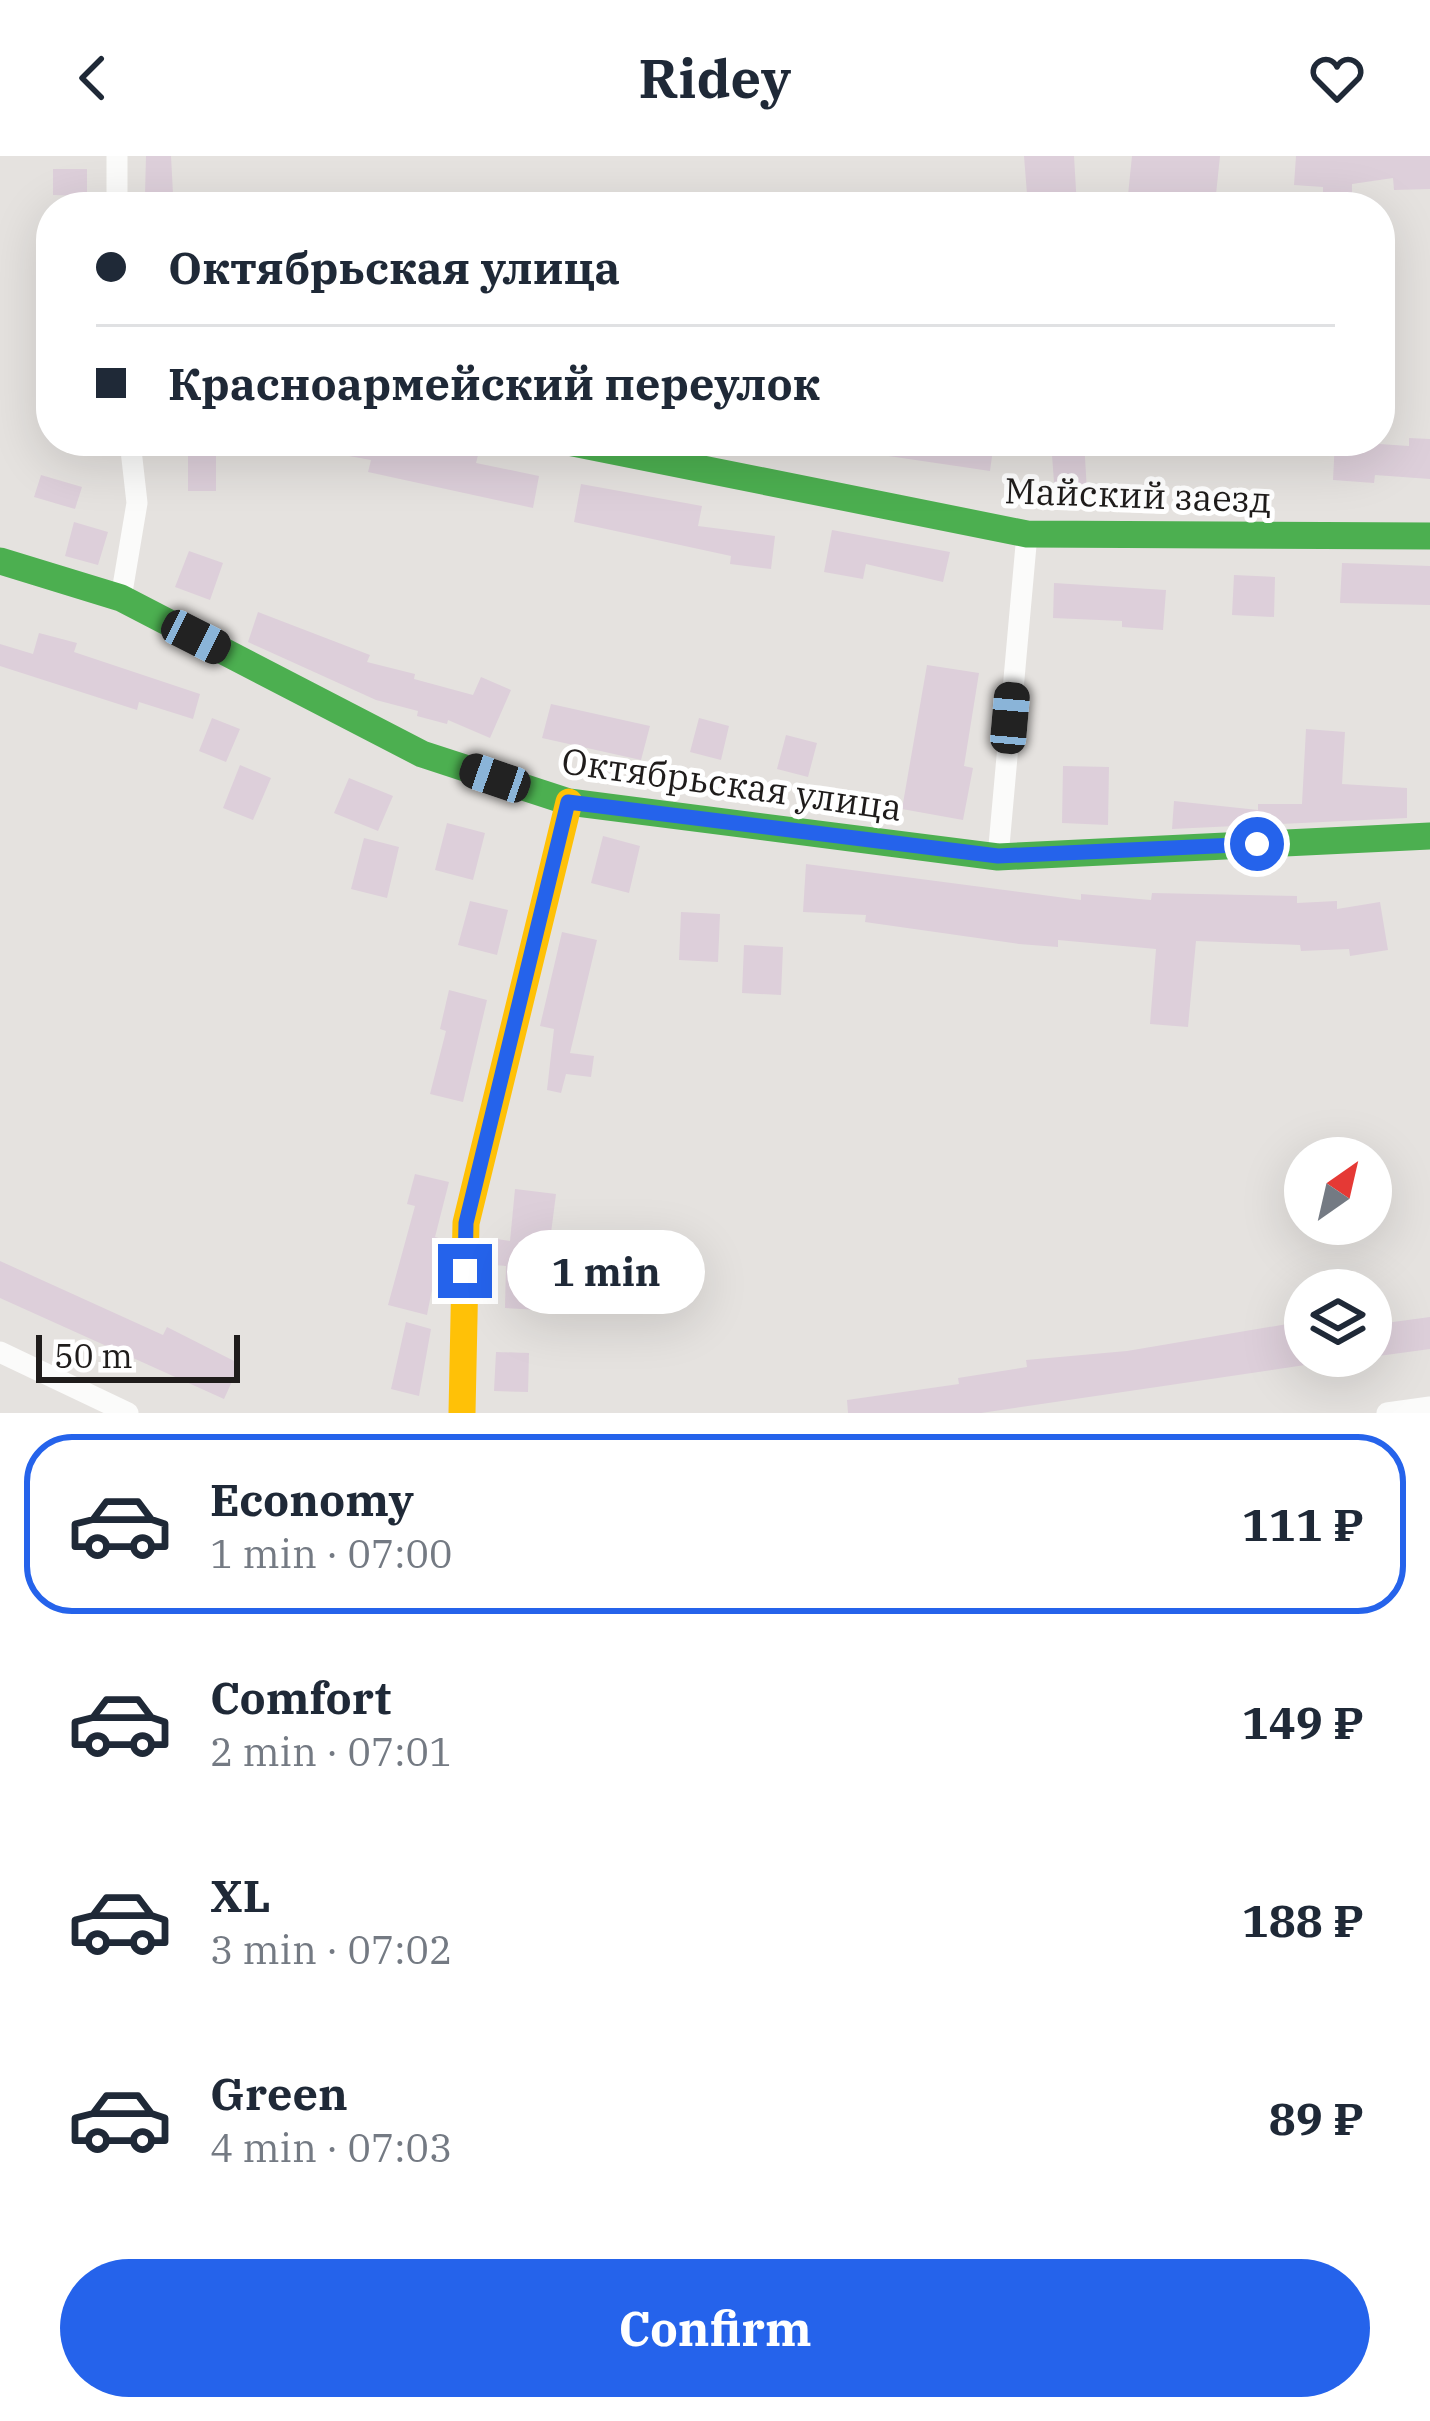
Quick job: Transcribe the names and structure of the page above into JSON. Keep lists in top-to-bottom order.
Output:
{
  "streets": {
    "street": ["Майский заезд", "Октябрьская улица"]
  },
  "scale_bar": "50 m",
  "north": "top right",
  "page": {
    "header": "Ridey",
    "banner": ["Октябрьская улица", "Красноармейский переулок"],
    "bubble": "1 min",
    "scale": "50 m",
    "list": [
      {
        "name": "Economy",
        "note": "1 min · 07:00",
        "value": "111 ₽"
      },
      {
        "name": "Comfort",
        "note": "2 min · 07:01",
        "value": "149 ₽"
      },
      {
        "name": "XL",
        "note": "3 min · 07:02",
        "value": "188 ₽"
      },
      {
        "name": "Green",
        "note": "4 min · 07:03",
        "value": "89 ₽"
      }
    ],
    "buttons": "Confirm"
  }
}
